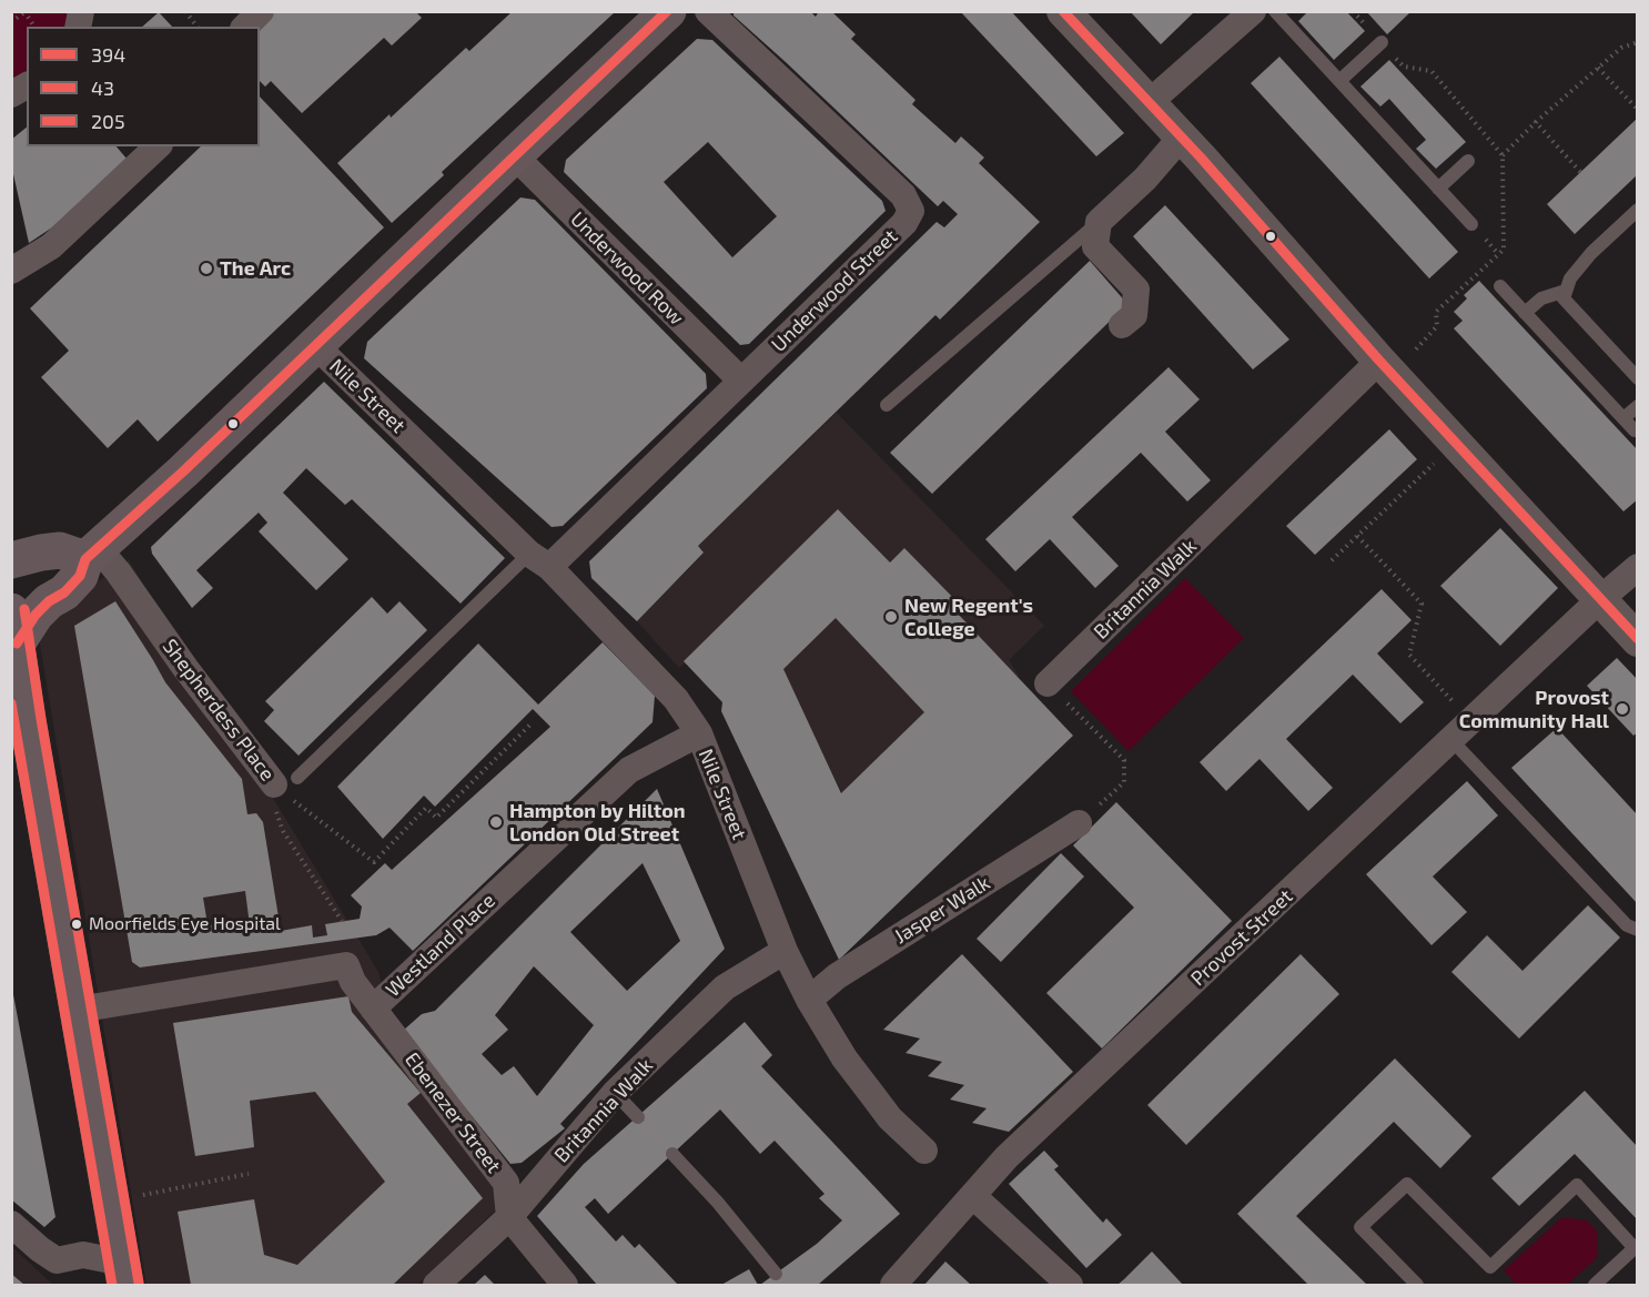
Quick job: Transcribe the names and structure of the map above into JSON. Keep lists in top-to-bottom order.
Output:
{
  "streets": {
    "street": [
      "Underwood Row",
      "Underwood Street",
      "Nile Street",
      "Britannia Walk",
      "Shepherdess Place",
      "Jasper Walk",
      "Provost Street",
      "Westland Place",
      "Ebenezer Street"
    ]
  },
  "crossings": [
    ["Underwood Row", "Underwood Street"],
    ["Underwood Street", "Nile Street"],
    ["Nile Street", "Britannia Walk"],
    ["Nile Street", "Jasper Walk"],
    ["Nile Street", "Westland Place"],
    ["Britannia Walk", "Ebenezer Street"],
    ["Westland Place", "Ebenezer Street"]
  ],
  "places": [
    "The Arc",
    "New Regent's College",
    "Provost Community Hall",
    "Hampton by Hilton London Old Street",
    "Moorfields Eye Hospital"
  ],
  "lines": ["transit line 394", "transit line 205", "transit line 43"],
  "legend": ["394", "43", "205"]
}
